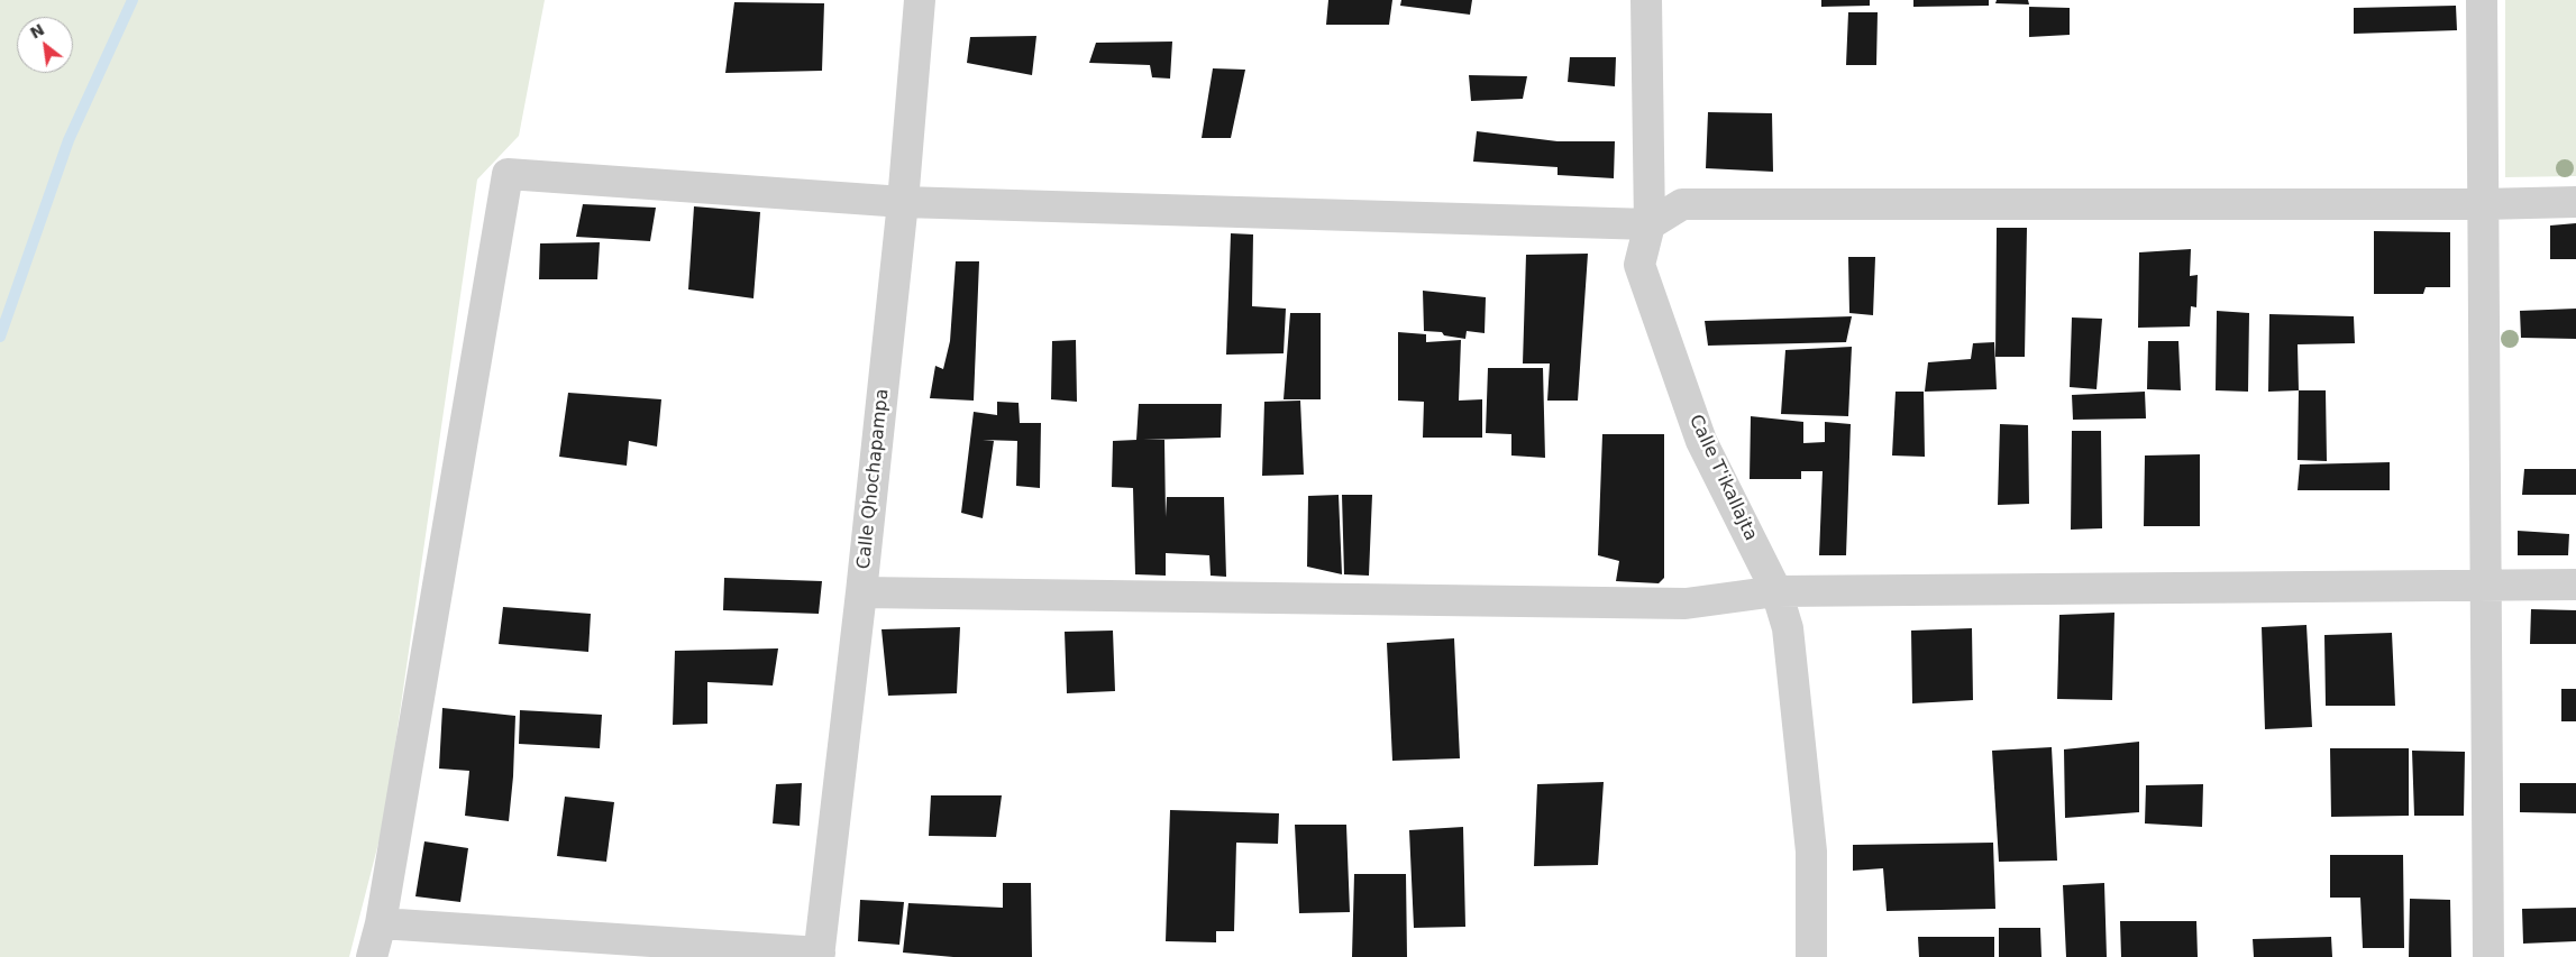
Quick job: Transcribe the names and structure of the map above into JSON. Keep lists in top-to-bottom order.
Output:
{
  "streets": {
    "street": ["Calle T'ikallajta", "Calle Qhochapampa"]
  },
  "north": "top left"
}
